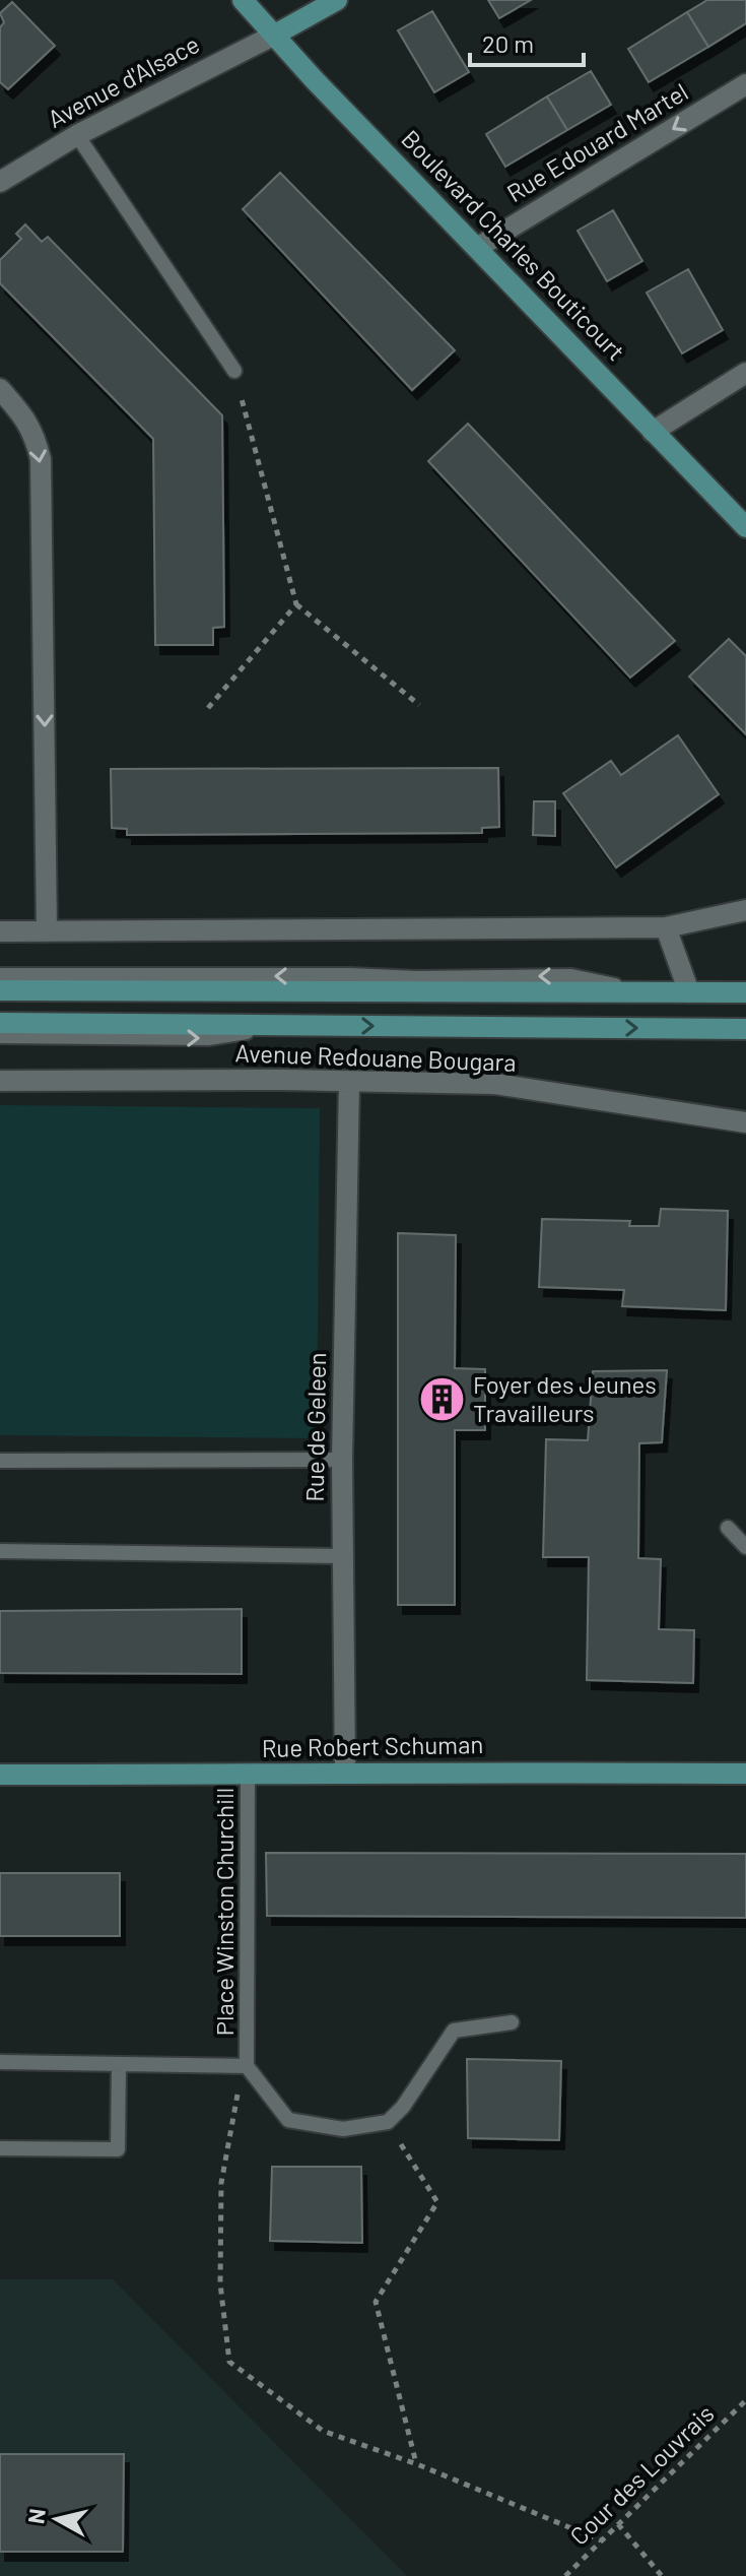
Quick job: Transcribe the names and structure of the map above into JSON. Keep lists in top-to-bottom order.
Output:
{
  "streets": {
    "street": [
      "Avenue d'Alsace",
      "Rue Edouard Martel",
      "Boulevard Charles Bouticourt",
      "Avenue Redouane Bougara",
      "Rue de Geleen",
      "Rue Robert Schuman"
    ],
    "lane": ["Place Winston Churchill"],
    "path": ["Cour des Louvrais"]
  },
  "crossings": [
    ["Avenue d'Alsace", "Boulevard Charles Bouticourt"],
    ["Rue Edouard Martel", "Boulevard Charles Bouticourt"],
    ["Avenue Redouane Bougara", "Rue de Geleen"],
    ["Rue de Geleen", "Rue Robert Schuman"],
    ["Rue Robert Schuman", "Place Winston Churchill"]
  ],
  "one_way": ["Rue Edouard Martel"],
  "places": {
    "building": ["Foyer des Jeunes Travailleurs"]
  },
  "scale_bar": "20 m",
  "north": "left"
}
